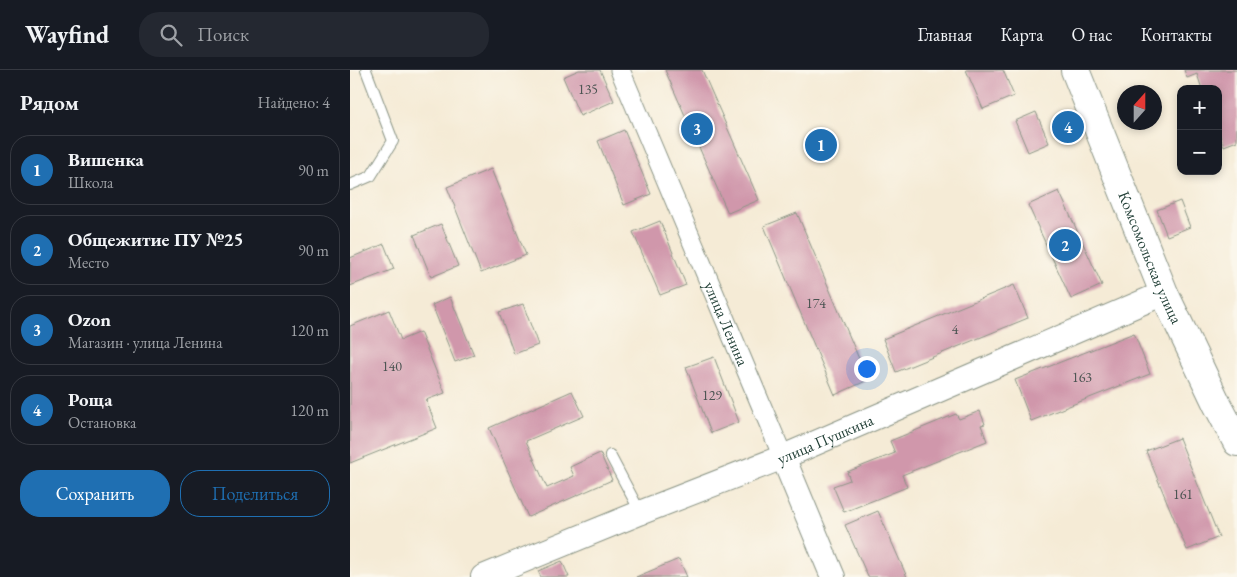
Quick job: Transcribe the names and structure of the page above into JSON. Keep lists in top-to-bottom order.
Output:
{
  "streets": {
    "main road": ["Комсомольская улица"],
    "street": ["улица Ленина", "улица Пушкина"]
  },
  "crossings": [
    ["Комсомольская улица", "улица Пушкина"],
    ["улица Ленина", "улица Пушкина"]
  ],
  "house_numbers": [
    "135",
    "174",
    "4",
    "140",
    "163",
    "129",
    "161"
  ],
  "north": "top",
  "page": {
    "header": "Wayfind",
    "search": "Поиск",
    "nav": [
      "Главная",
      "Карта",
      "О нас",
      "Контакты"
    ],
    "heading": ["Рядом", "Найдено: 4"],
    "map_buttons": ["+", "−"],
    "pins": [
      "4",
      "3",
      "1",
      "2"
    ],
    "list": [
      {
        "mark": "1",
        "name": "Вишенка",
        "note": "Школа",
        "value": "90 m"
      },
      {
        "mark": "2",
        "name": "Общежитие ПУ №25",
        "note": "Место",
        "value": "90 m"
      },
      {
        "mark": "3",
        "name": "Ozon",
        "note": "Магазин · улица Ленина",
        "value": "120 m"
      },
      {
        "mark": "4",
        "name": "Роща",
        "note": "Остановка",
        "value": "120 m"
      }
    ],
    "buttons": ["Сохранить", "Поделиться"]
  }
}
